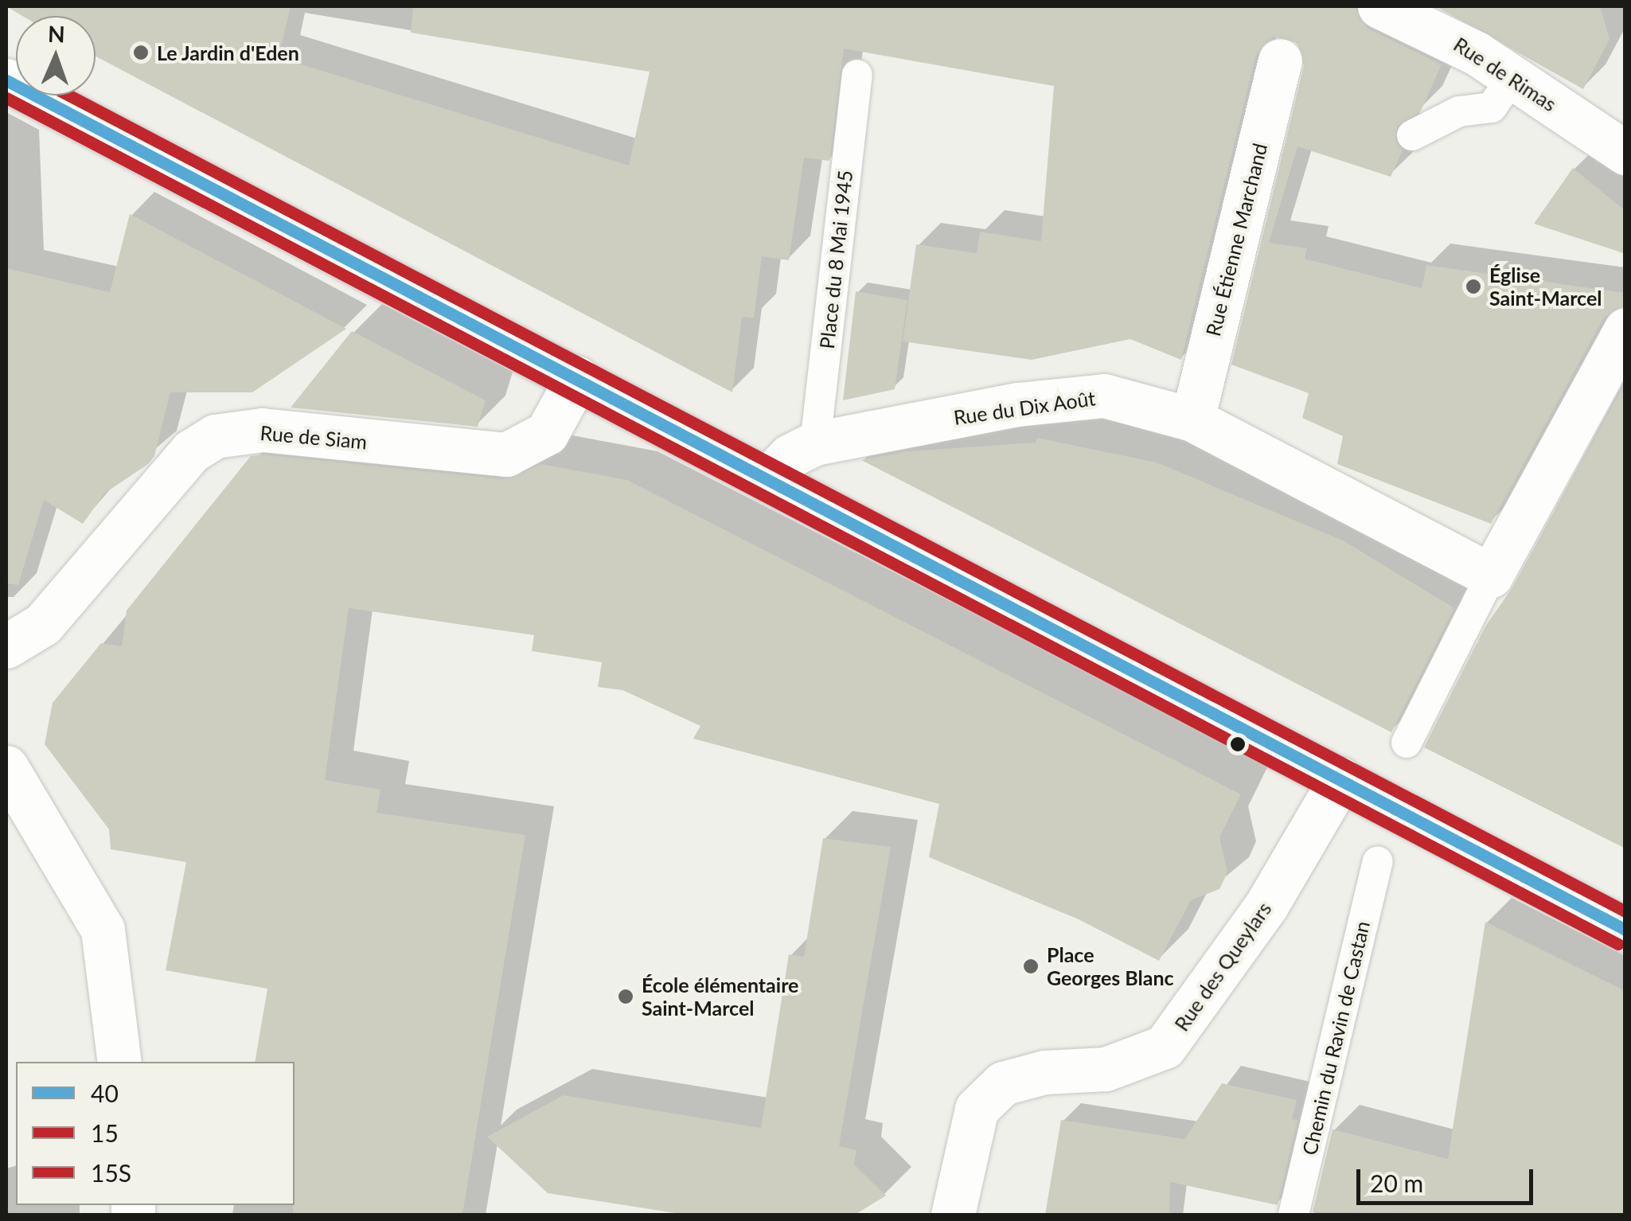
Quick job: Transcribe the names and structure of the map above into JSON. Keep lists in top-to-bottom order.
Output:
{
  "streets": {
    "street": [
      "Rue de Rimas",
      "Rue Étienne Marchand",
      "Rue du Dix Août",
      "Rue de Siam",
      "Rue des Queylars"
    ],
    "lane": ["Place du 8 Mai 1945", "Chemin du Ravin de Castan"]
  },
  "crossings": [
    ["Rue Étienne Marchand", "Rue du Dix Août"],
    ["Place du 8 Mai 1945", "Rue du Dix Août"]
  ],
  "places": [
    "Le Jardin d'Eden",
    "Église Saint-Marcel",
    "Place Georges Blanc",
    "École élémentaire Saint-Marcel"
  ],
  "lines": ["transit line 40", "transit line 15S", "transit line 15"],
  "legend": ["40", "15", "15S"],
  "scale_bar": "20 m",
  "north": "top"
}
